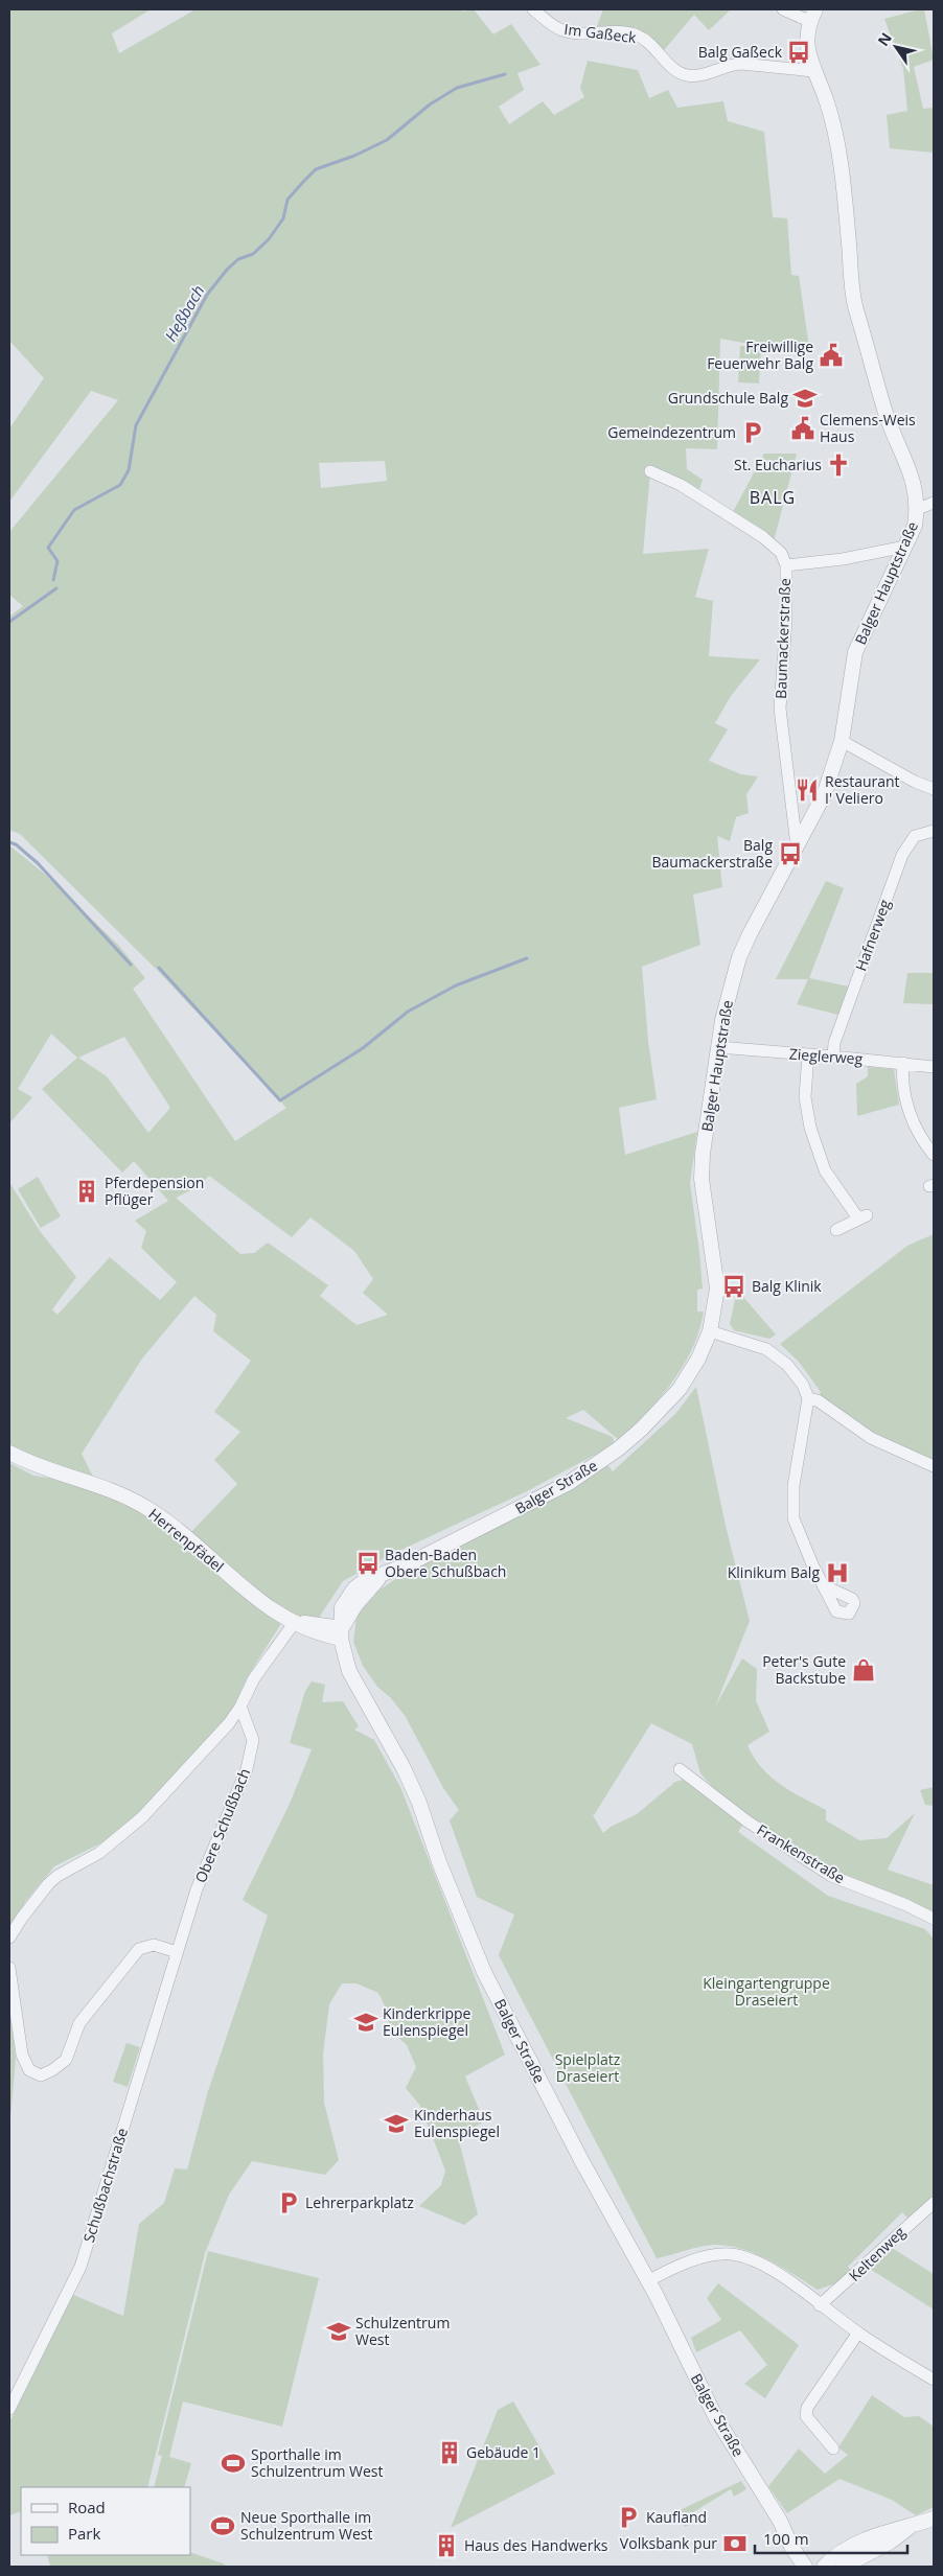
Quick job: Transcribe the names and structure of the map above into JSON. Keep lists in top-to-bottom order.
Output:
{
  "streets": {
    "street": [
      "Im Gaßeck",
      "Balger Hauptstraße",
      "Baumackerstraße",
      "Hafnerweg",
      "Zieglerweg",
      "Balger Straße",
      "Herrenpfädel",
      "Obere Schußbach",
      "Frankenstraße",
      "Schußbachstraße",
      "Keltenweg"
    ]
  },
  "crossings": [
    ["Im Gaßeck", "Balger Hauptstraße"],
    ["Balger Hauptstraße", "Baumackerstraße"],
    ["Balger Hauptstraße", "Zieglerweg"],
    ["Balger Hauptstraße", "Balger Straße"],
    ["Hafnerweg", "Zieglerweg"],
    ["Balger Straße", "Herrenpfädel"],
    ["Obere Schußbach", "Schußbachstraße"]
  ],
  "districts": ["BALG"],
  "water": ["Heßbach"],
  "parks": ["Kleingartengruppe Draseiert", "Spielplatz Draseiert"],
  "places": {
    "bus stop": [
      "Balg Gaßeck",
      "Balg Baumackerstraße",
      "Balg Klinik",
      "Baden-Baden Obere Schußbach"
    ],
    "public building": ["Freiwillige Feuerwehr Balg", "Clemens-Weis Haus"],
    "school or university": [
      "Grundschule Balg",
      "Kinderkrippe Eulenspiegel",
      "Kinderhaus Eulenspiegel",
      "Schulzentrum West"
    ],
    "parking": ["Gemeindezentrum", "Lehrerparkplatz", "Kaufland"],
    "church": ["St. Eucharius"],
    "restaurant": ["Restaurant I' Veliero"],
    "building": ["Pferdepension Pflüger", "Gebäude 1", "Haus des Handwerks"],
    "hospital": ["Klinikum Balg"],
    "shop": ["Peter's Gute Backstube"],
    "sports": ["Sporthalle im Schulzentrum West", "Neue Sporthalle im Schulzentrum West"],
    "bank": ["Volksbank pur"]
  },
  "legend": ["Road", "Park"],
  "scale_bar": "100 m",
  "north": "top left"
}
